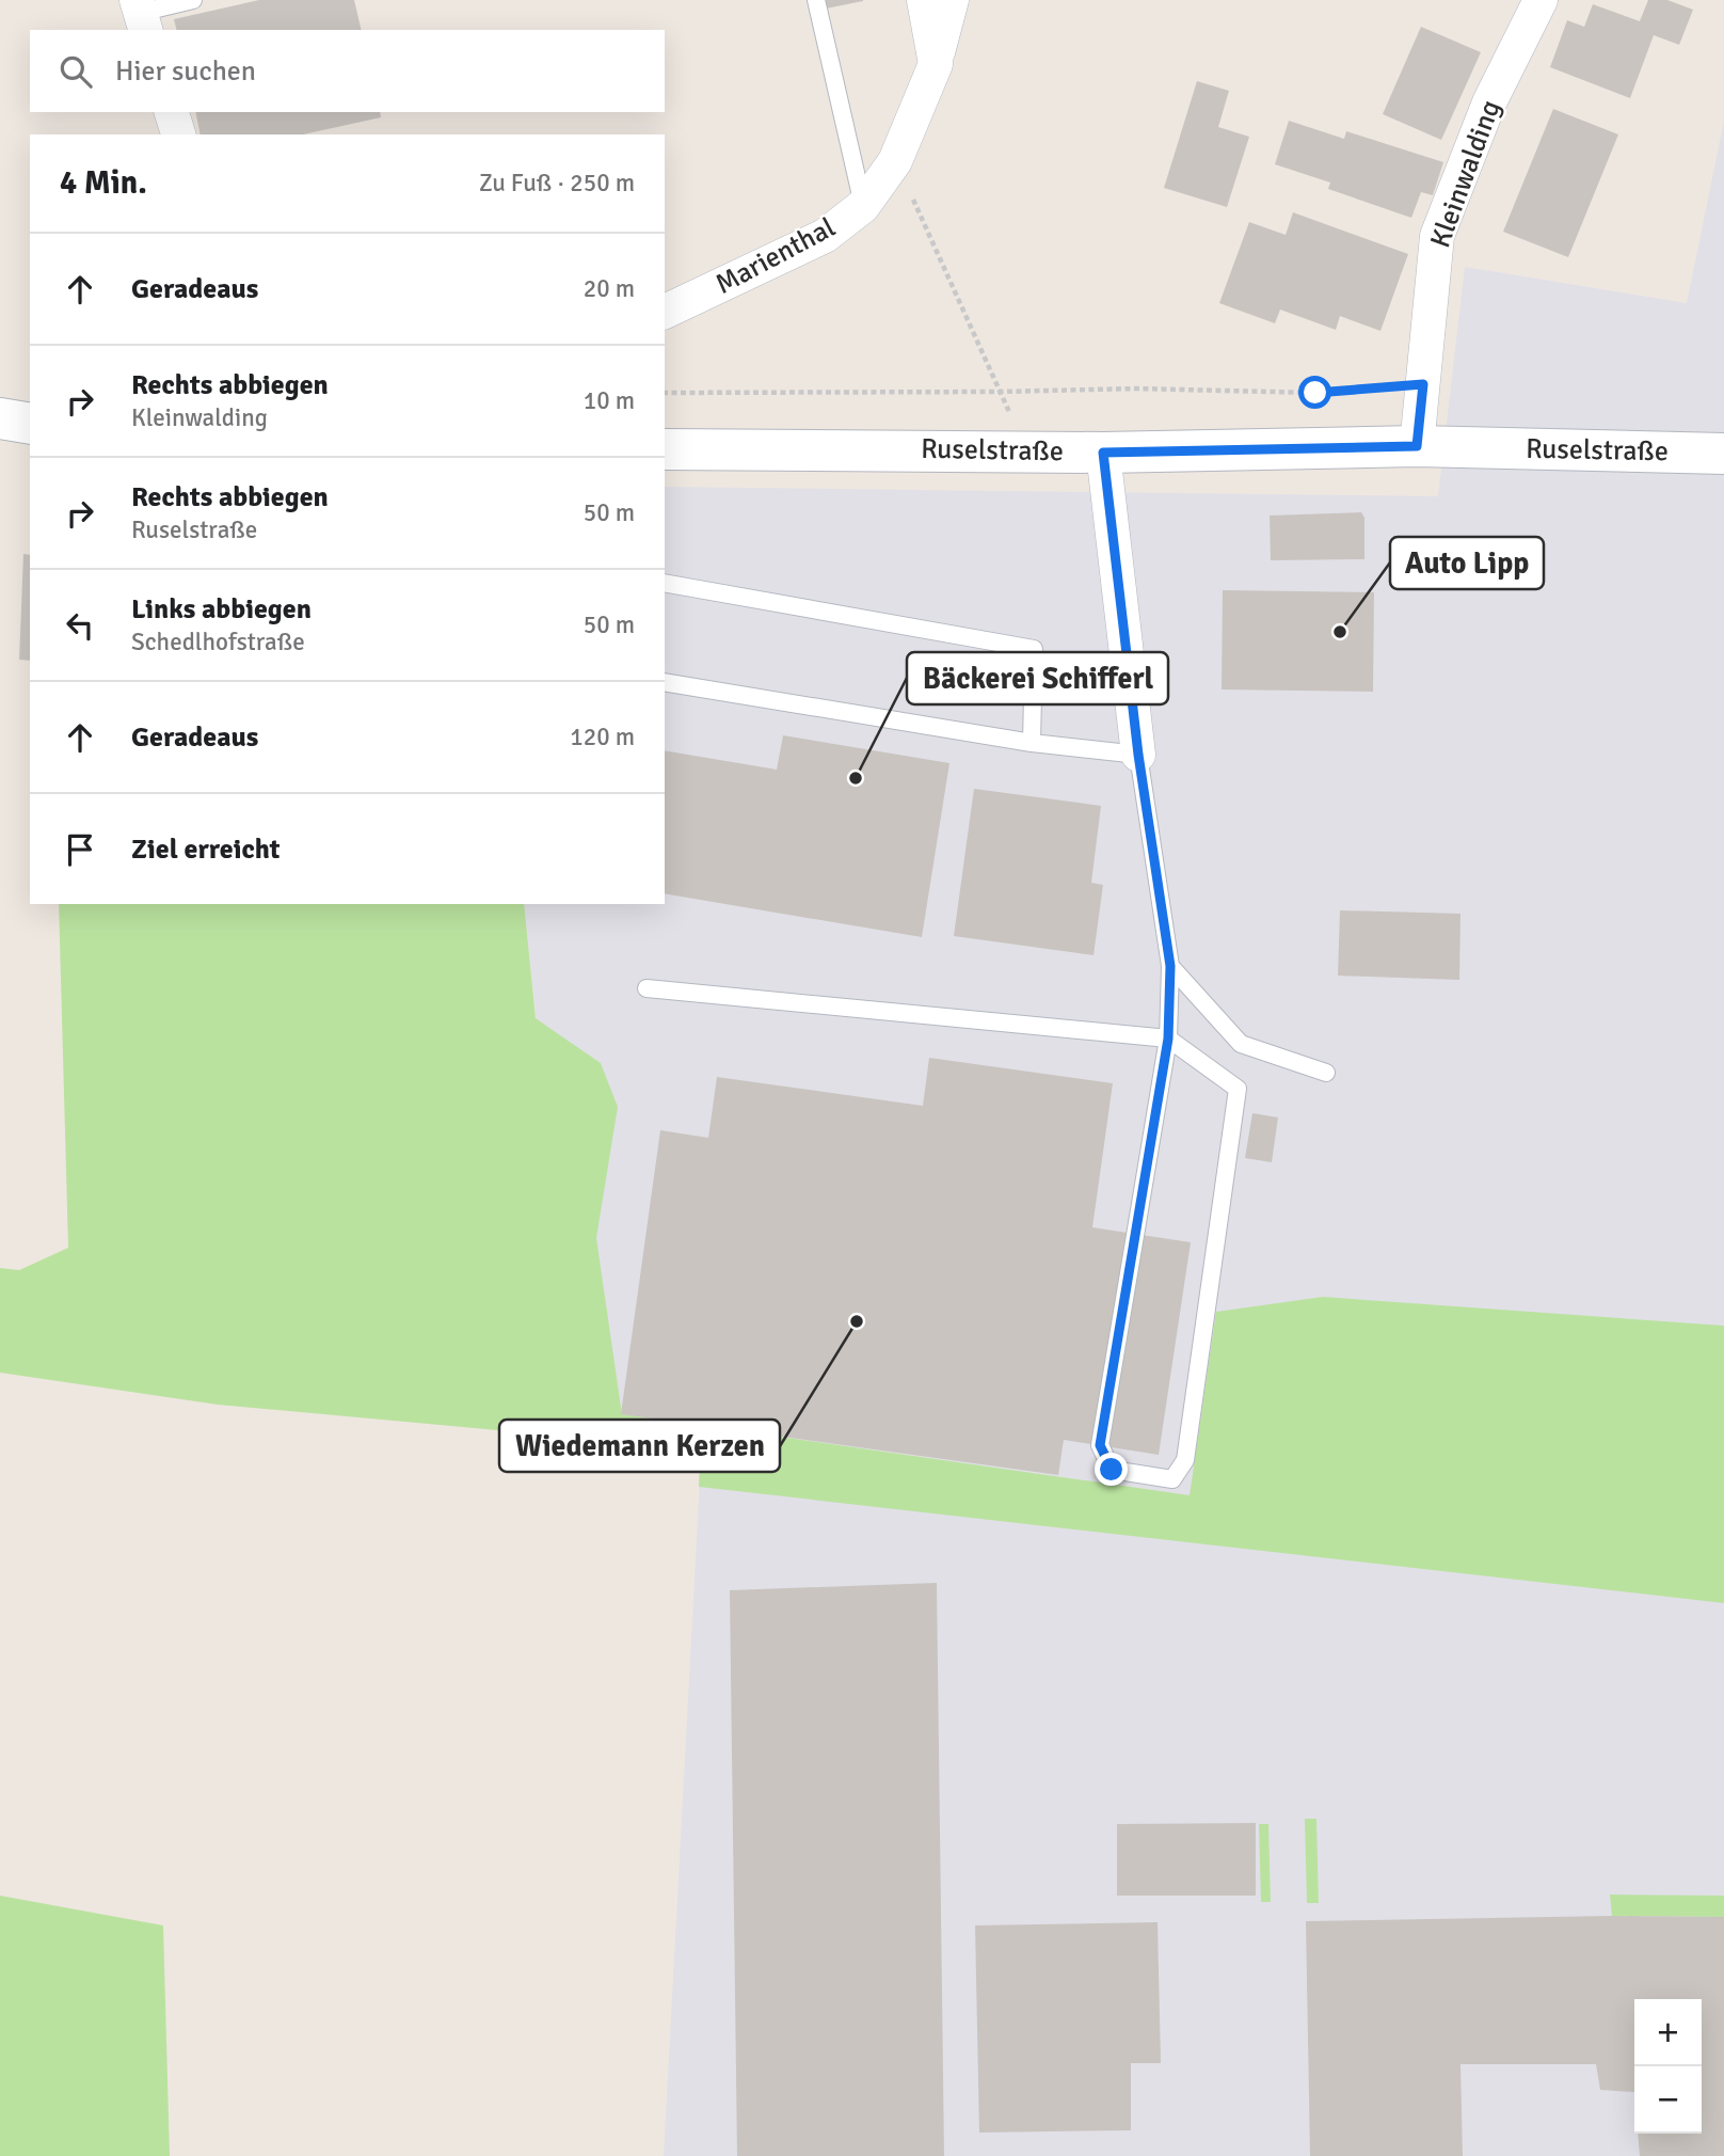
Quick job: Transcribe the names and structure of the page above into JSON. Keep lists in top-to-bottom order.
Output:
{
  "streets": {
    "main road": ["Ruselstraße"],
    "street": ["Kleinwalding", "Marienthal"]
  },
  "crossings": [
    ["Kleinwalding", "Ruselstraße"]
  ],
  "places": ["Auto Lipp", "Bäckerei Schifferl", "Wiedemann Kerzen"],
  "page": {
    "search": "Hier suchen",
    "heading": ["4 Min.", "Zu Fuß · 250 m"],
    "list": [
      ["Geradeaus", "20 m"],
      ["Rechts abbiegen", "Kleinwalding", "10 m"],
      ["Rechts abbiegen", "Ruselstraße", "50 m"],
      ["Links abbiegen", "Schedlhofstraße", "50 m"],
      ["Geradeaus", "120 m"],
      "Ziel erreicht"
    ],
    "map_buttons": ["+", "−"]
  }
}
